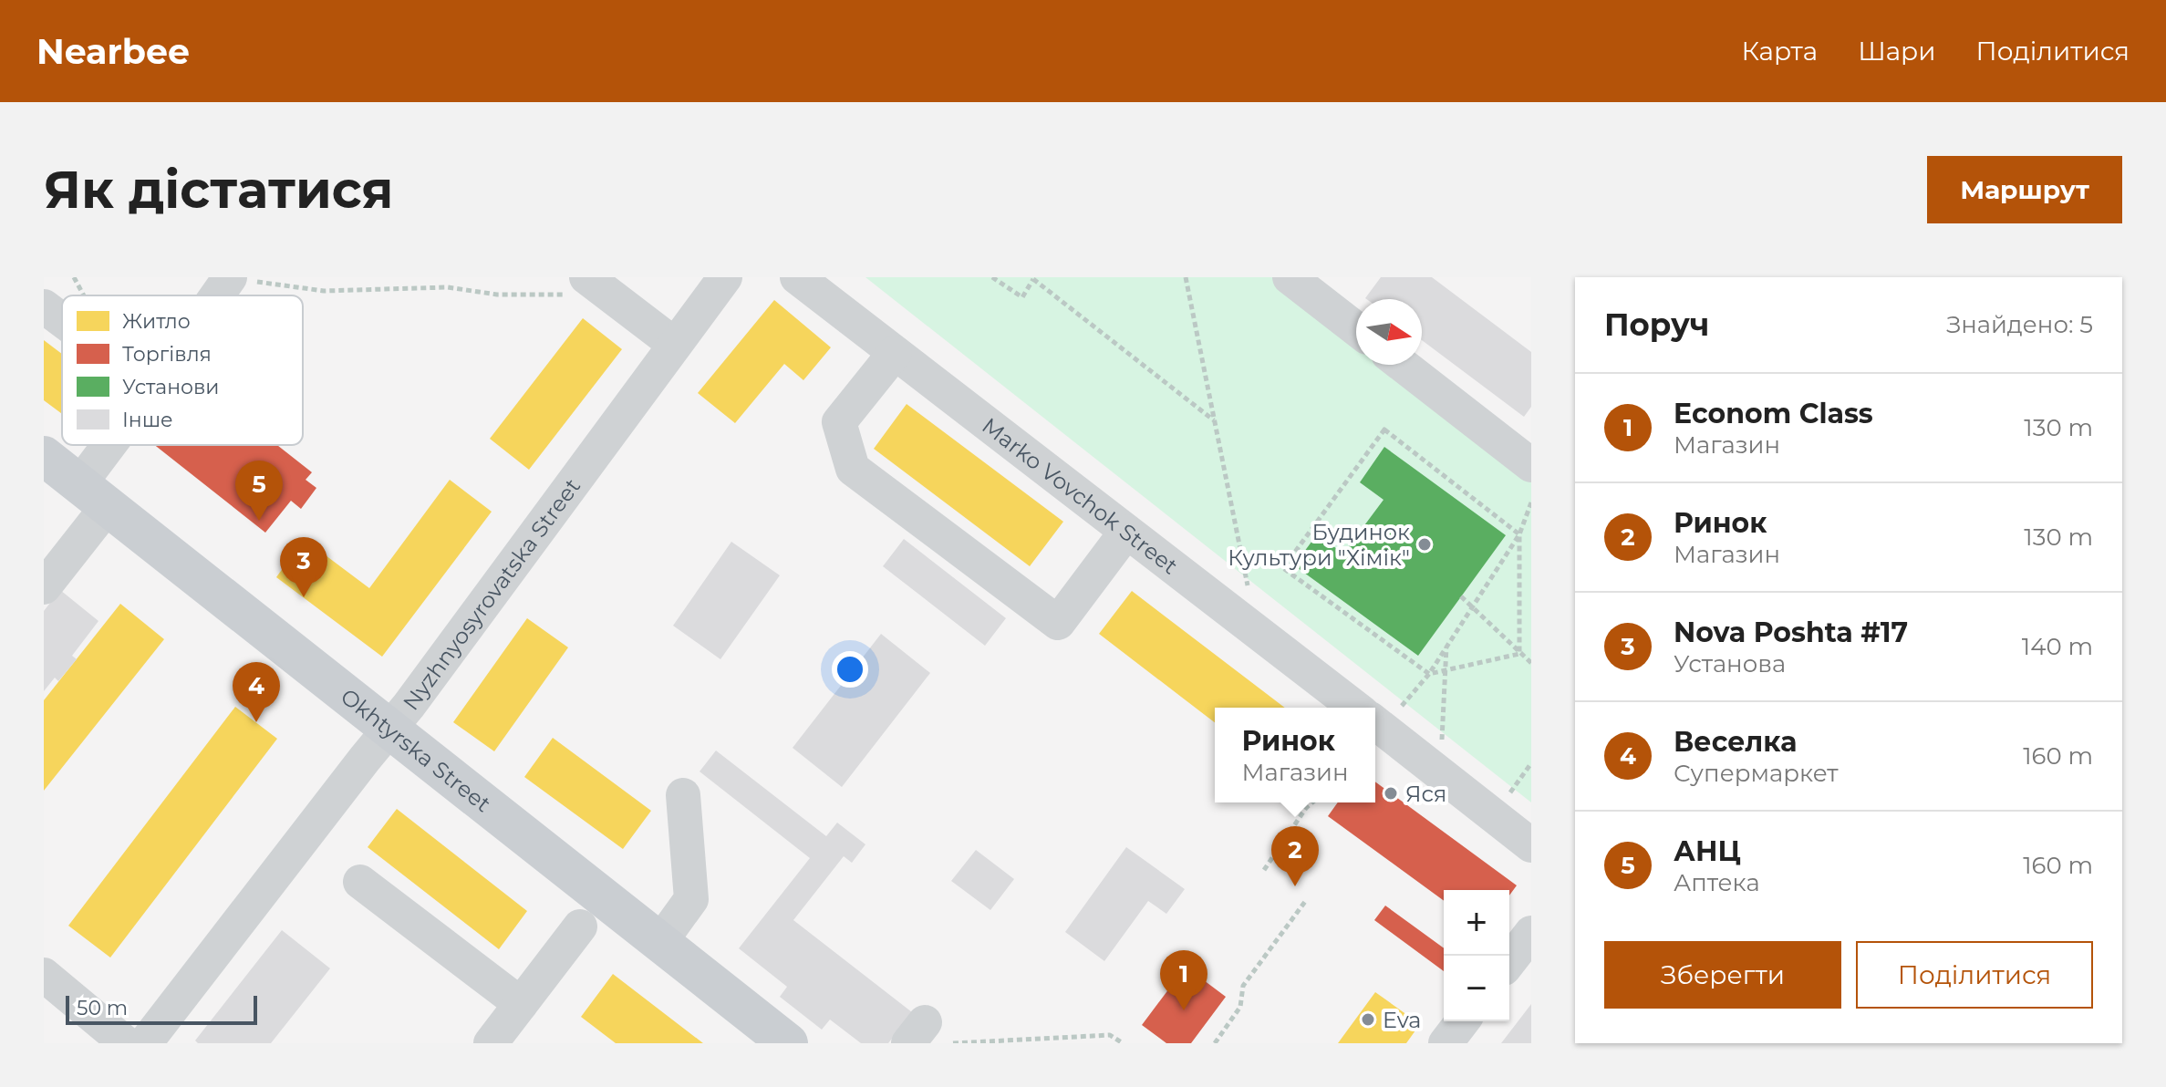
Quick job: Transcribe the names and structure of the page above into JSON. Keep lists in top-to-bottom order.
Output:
{
  "streets": {
    "main road": ["Okhtyrska Street"],
    "street": ["Marko Vovchok Street", "Nyzhnyosyrovatska Street"]
  },
  "crossings": [
    ["Nyzhnyosyrovatska Street", "Okhtyrska Street"]
  ],
  "places": ["Будинок Культури \"Хімік\"", "Яся", "Eva"],
  "legend": [
    "Житло",
    "Торгівля",
    "Установи",
    "Інше"
  ],
  "scale_bar": "50 m",
  "north": "right",
  "page": {
    "header": "Nearbee",
    "nav": ["Карта", "Шари", "Поділитися"],
    "buttons": [
      "Маршрут",
      ["Зберегти", "Поділитися"]
    ],
    "title": "Як дістатися",
    "heading": ["Поруч", "Знайдено: 5"],
    "list": [
      {
        "mark": "1",
        "name": "Econom Class",
        "note": "Магазин",
        "value": "130 m"
      },
      {
        "mark": "2",
        "name": "Ринок",
        "note": "Магазин",
        "value": "130 m"
      },
      {
        "mark": "3",
        "name": "Nova Poshta #17",
        "note": "Установа",
        "value": "140 m"
      },
      {
        "mark": "4",
        "name": "Веселка",
        "note": "Супермаркет",
        "value": "160 m"
      },
      {
        "mark": "5",
        "name": "АНЦ",
        "note": "Аптека",
        "value": "160 m"
      }
    ],
    "pins": [
      "5",
      "3",
      "4",
      "2",
      "1"
    ],
    "popup": ["Ринок", "Магазин"],
    "map_buttons": ["+", "−"],
    "scale": "50 m"
  }
}
